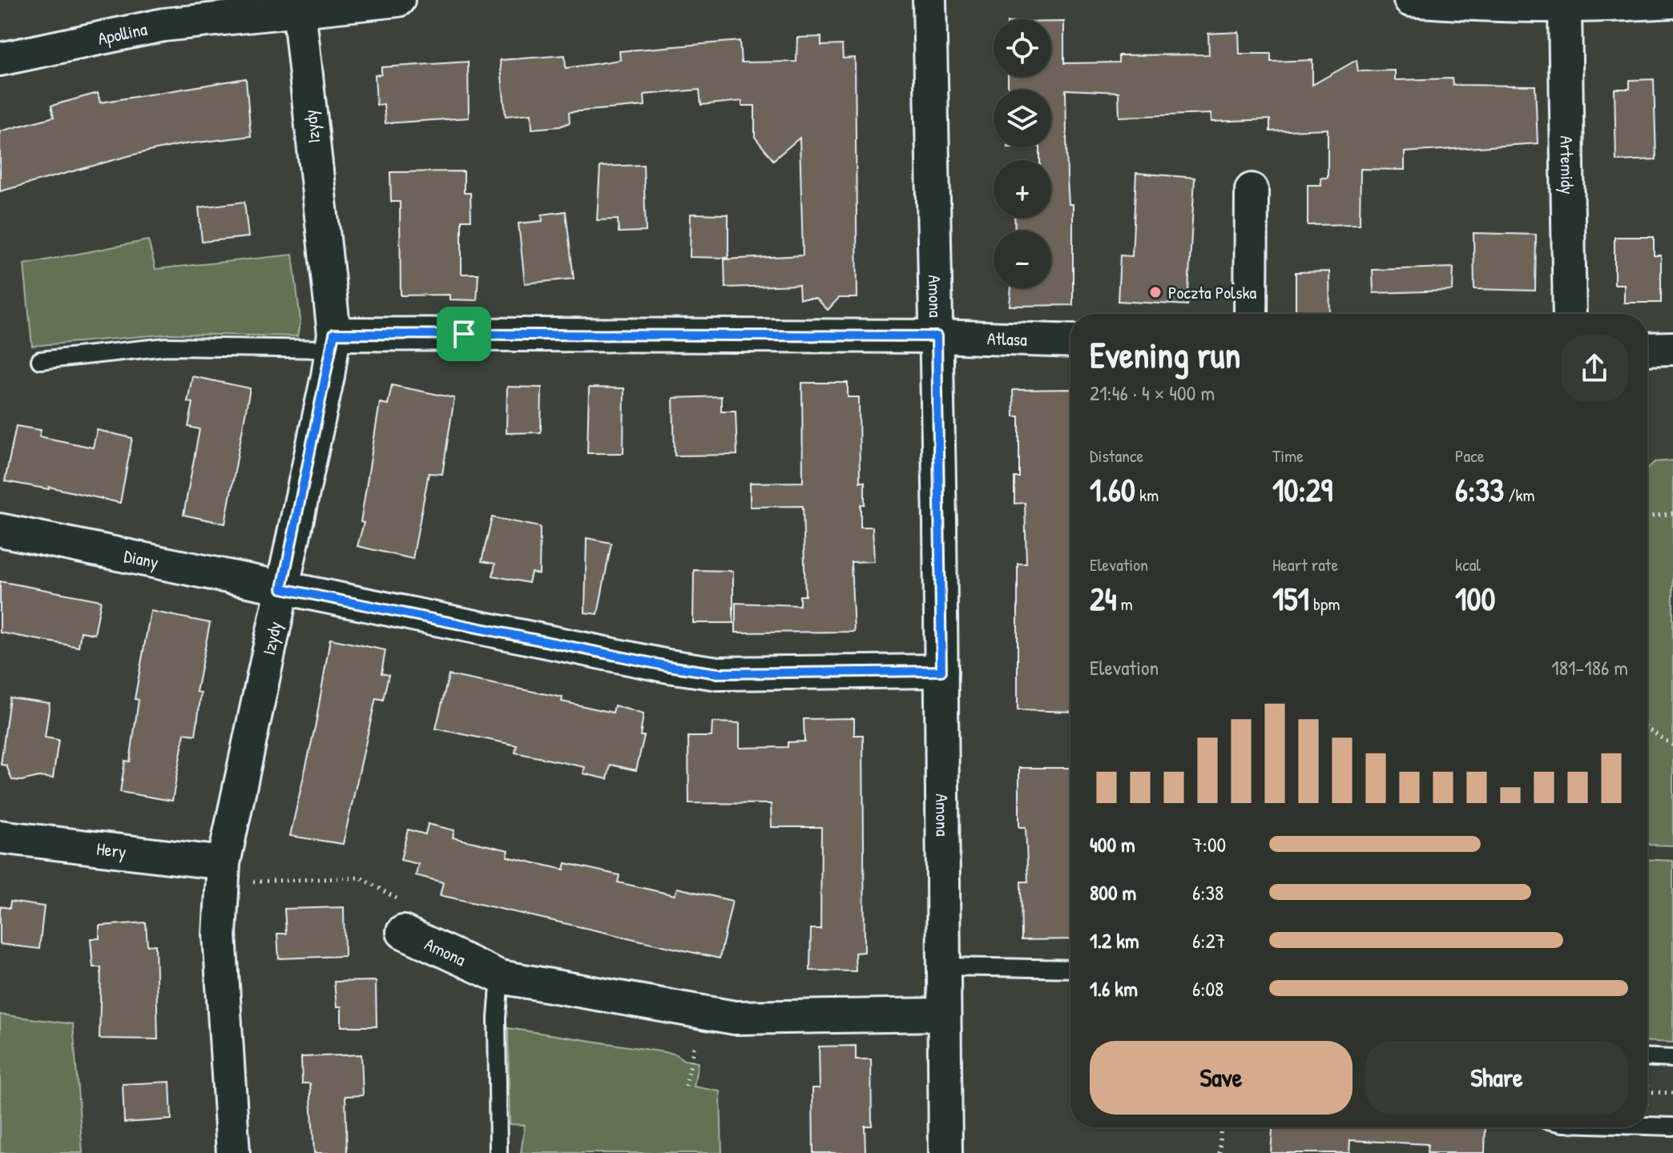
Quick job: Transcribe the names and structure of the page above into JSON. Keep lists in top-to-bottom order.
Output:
{
  "streets": {
    "street": [
      "Apollina",
      "Izydy",
      "Artemidy",
      "Amona",
      "Atlasa",
      "Diany",
      "Hery"
    ]
  },
  "crossings": [
    ["Apollina", "Izydy"],
    ["Izydy", "Atlasa"],
    ["Izydy", "Diany"],
    ["Izydy", "Hery"],
    ["Amona", "Atlasa"],
    ["Amona", "Diany"]
  ],
  "places": ["Poczta Polska"],
  "page": {
    "map_buttons": ["+", "−"],
    "heading": ["Evening run", "21:46 · 4 × 400 m"],
    "stats": [
      ["Distance", "1.60 km"],
      ["Time", "10:29"],
      ["Pace", "6:33 /km"],
      ["Elevation", "24 m"],
      ["Heart rate", "151 bpm"],
      ["kcal", "100"]
    ],
    "chart": ["Elevation", "181–186 m"],
    "list": [
      {
        "name": "400 m",
        "note": "7:00"
      },
      {
        "name": "800 m",
        "note": "6:38"
      },
      {
        "name": "1.2 km",
        "note": "6:27"
      },
      {
        "name": "1.6 km",
        "note": "6:08"
      }
    ],
    "buttons": ["Save", "Share"]
  }
}
